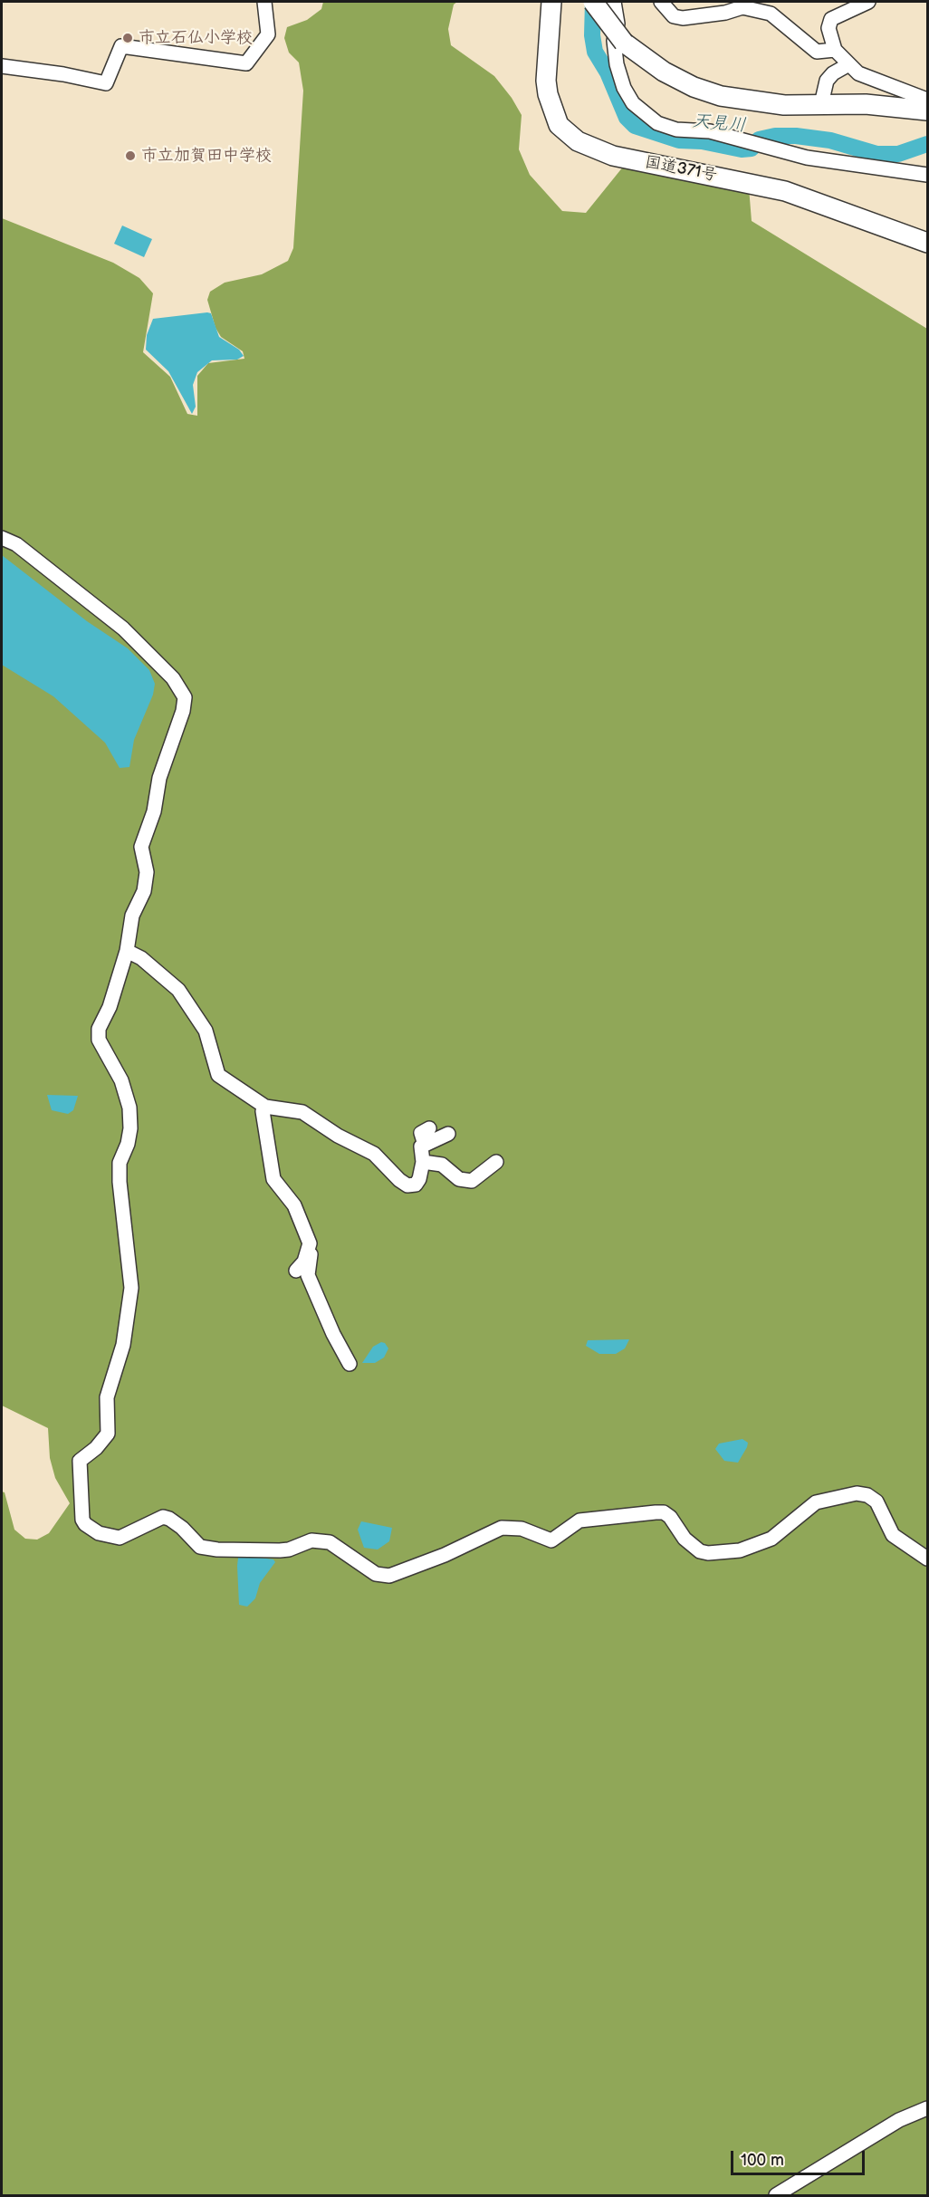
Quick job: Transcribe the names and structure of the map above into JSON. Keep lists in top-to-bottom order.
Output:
{
  "streets": {
    "highway": ["国道371号"]
  },
  "water": ["天見川"],
  "places": ["市立石仏小学校", "市立加賀田中学校"],
  "scale_bar": "100 m"
}
